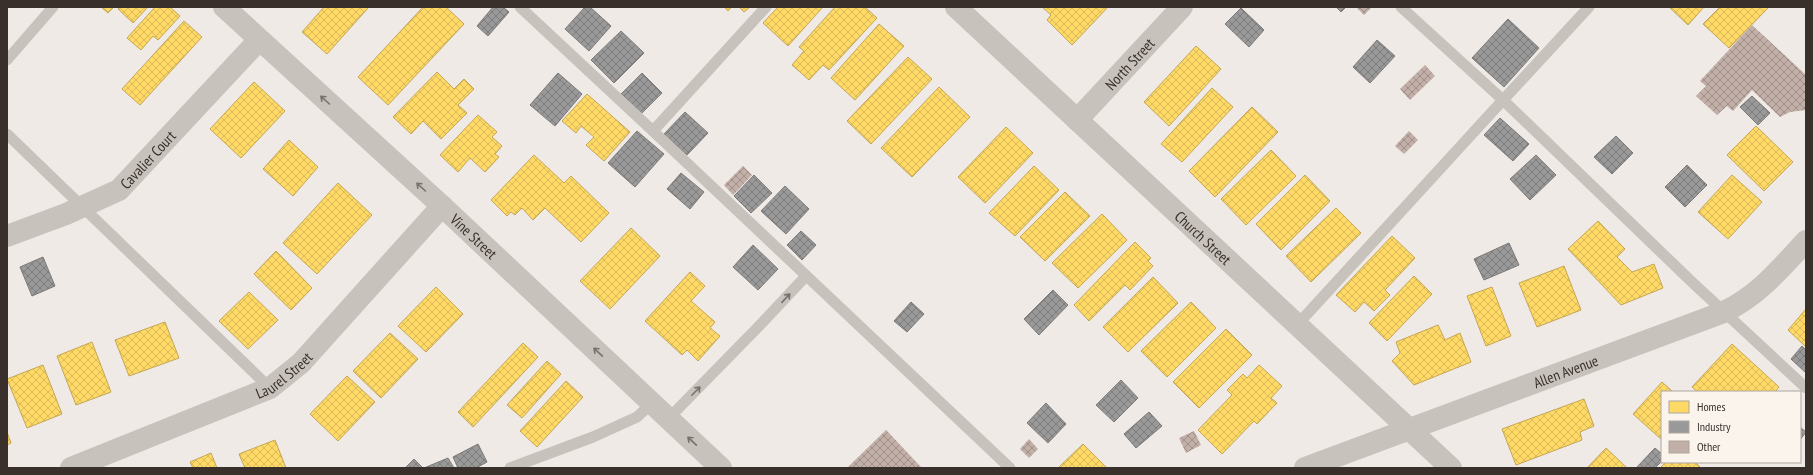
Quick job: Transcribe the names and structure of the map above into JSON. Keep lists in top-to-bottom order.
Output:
{
  "streets": {
    "street": [
      "North Street",
      "Cavalier Court",
      "Vine Street",
      "Church Street",
      "Allen Avenue",
      "Laurel Street"
    ]
  },
  "crossings": [
    ["North Street", "Church Street"],
    ["Cavalier Court", "Vine Street"],
    ["Vine Street", "Laurel Street"],
    ["Church Street", "Allen Avenue"]
  ],
  "one_way": ["Vine Street"],
  "legend": ["Homes", "Industry", "Other"]
}
